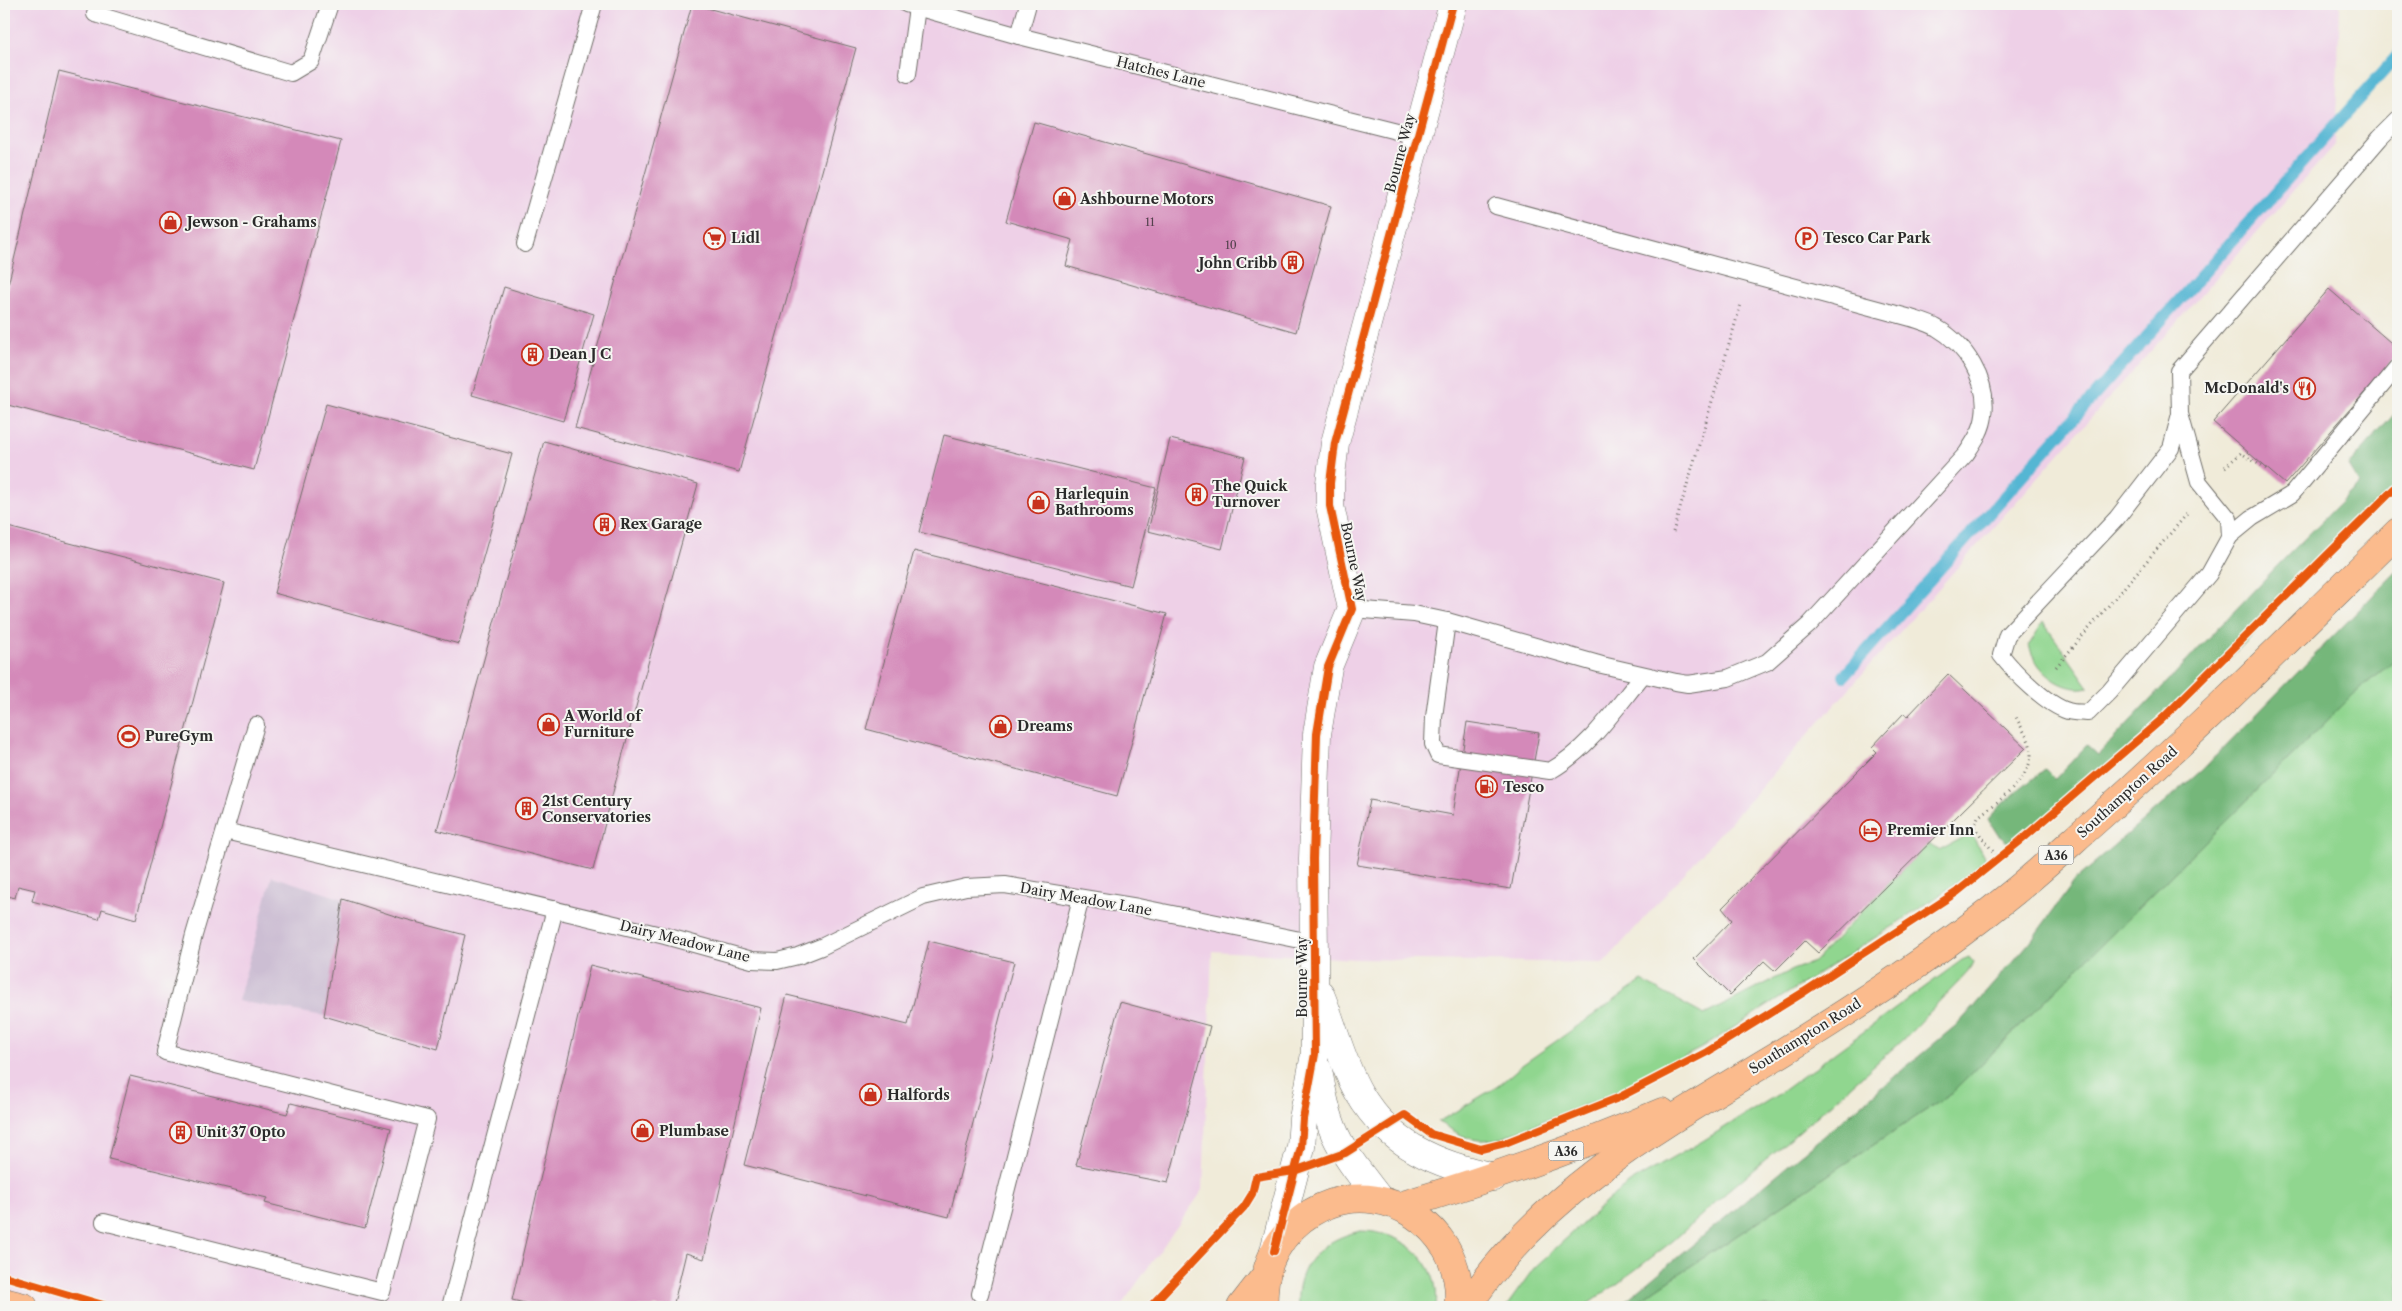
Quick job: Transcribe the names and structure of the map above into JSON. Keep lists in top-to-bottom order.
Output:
{
  "streets": {
    "highway": ["Southampton Road", "A36"],
    "street": ["Bourne Way"],
    "lane": ["Hatches Lane", "Dairy Meadow Lane"]
  },
  "crossings": [
    ["Hatches Lane", "Bourne Way"],
    ["Bourne Way", "A36"],
    ["Bourne Way", "Dairy Meadow Lane"],
    ["Southampton Road", "A36"]
  ],
  "places": {
    "shop": [
      "Ashbourne Motors",
      "Jewson - Grahams",
      "Harlequin Bathrooms",
      "A World of Furniture",
      "Dreams",
      "Halfords",
      "Plumbase"
    ],
    "supermarket": ["Lidl"],
    "parking": ["Tesco Car Park"],
    "building": [
      "John Cribb",
      "Dean J C",
      "The Quick Turnover",
      "Rex Garage",
      "21st Century Conservatories",
      "Unit 37 Opto"
    ],
    "restaurant": ["McDonald's"],
    "sports": ["PureGym"],
    "fuel station": ["Tesco"],
    "hotel": ["Premier Inn"]
  },
  "house_numbers": ["11", "10"]
}
